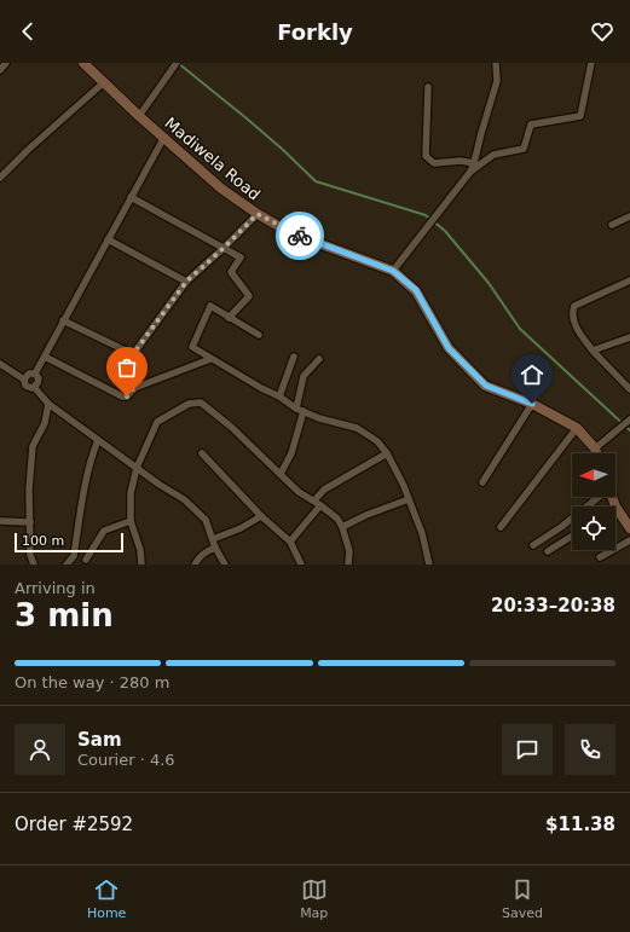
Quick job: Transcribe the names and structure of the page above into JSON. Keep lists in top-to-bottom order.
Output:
{
  "streets": {
    "main road": ["Madiwela Road"]
  },
  "scale_bar": "100 m",
  "north": "left",
  "page": {
    "header": "Forkly",
    "scale": "100 m",
    "heading": ["3 min", "Arriving in", "20:33–20:38"],
    "panel": [
      "Sam",
      "Courier · 4.6",
      "Order #2592",
      "$11.38"
    ],
    "bar": "On the way · 280 m",
    "tabs": ["Home", "Map", "Saved"]
  }
}
